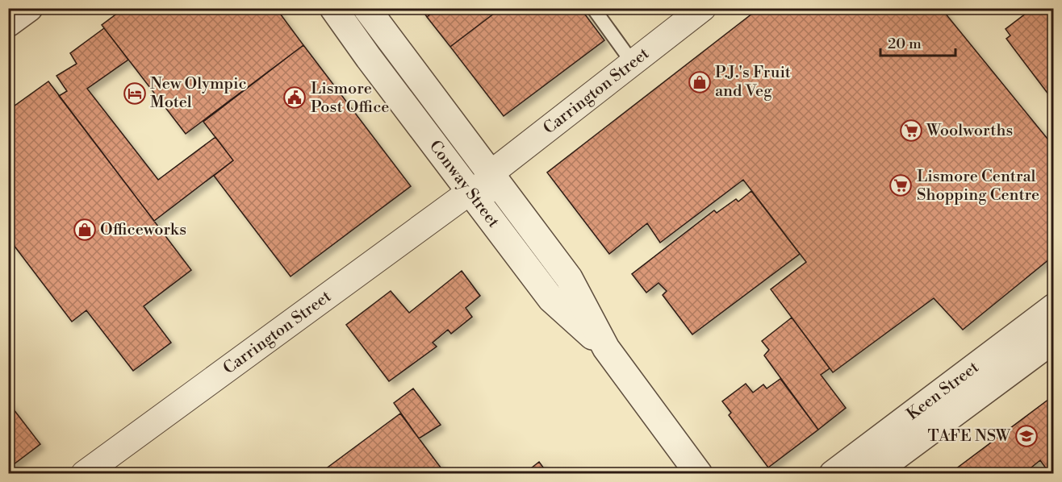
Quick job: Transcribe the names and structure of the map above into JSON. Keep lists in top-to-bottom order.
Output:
{
  "streets": {
    "street": ["Carrington Street", "Conway Street", "Keen Street"]
  },
  "crossings": [
    ["Carrington Street", "Conway Street"]
  ],
  "places": {
    "shop": ["P.J.'s Fruit and Veg", "Officeworks"],
    "hotel": ["New Olympic Motel"],
    "public building": ["Lismore Post Office"],
    "supermarket": ["Woolworths", "Lismore Central Shopping Centre"],
    "school or university": ["TAFE NSW"]
  },
  "scale_bar": "20 m"
}
